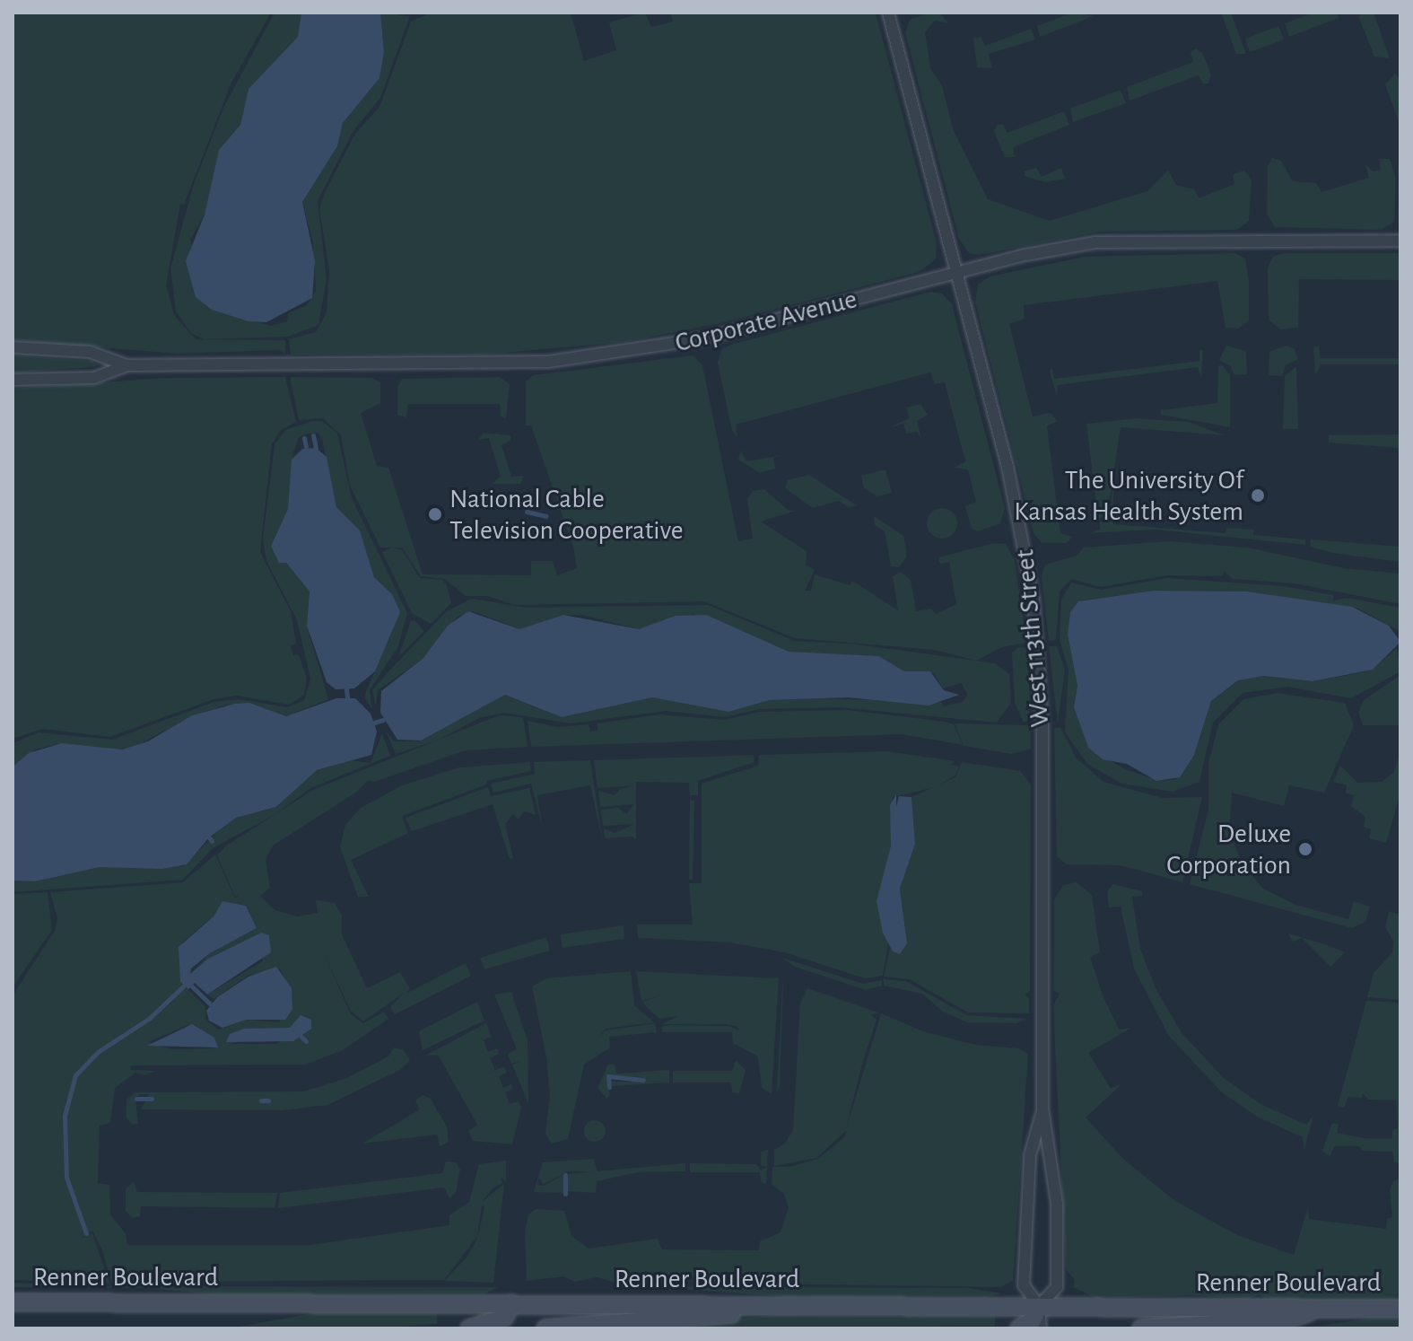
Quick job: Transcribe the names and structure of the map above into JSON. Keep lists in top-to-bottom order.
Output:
{
  "streets": {
    "main road": ["Renner Boulevard"],
    "street": ["Corporate Avenue", "West 113th Street"]
  },
  "crossings": [
    ["Corporate Avenue", "West 113th Street"],
    ["West 113th Street", "Renner Boulevard"]
  ],
  "places": ["The University Of Kansas Health System", "National Cable Television Cooperative", "Deluxe Corporation"]
}
